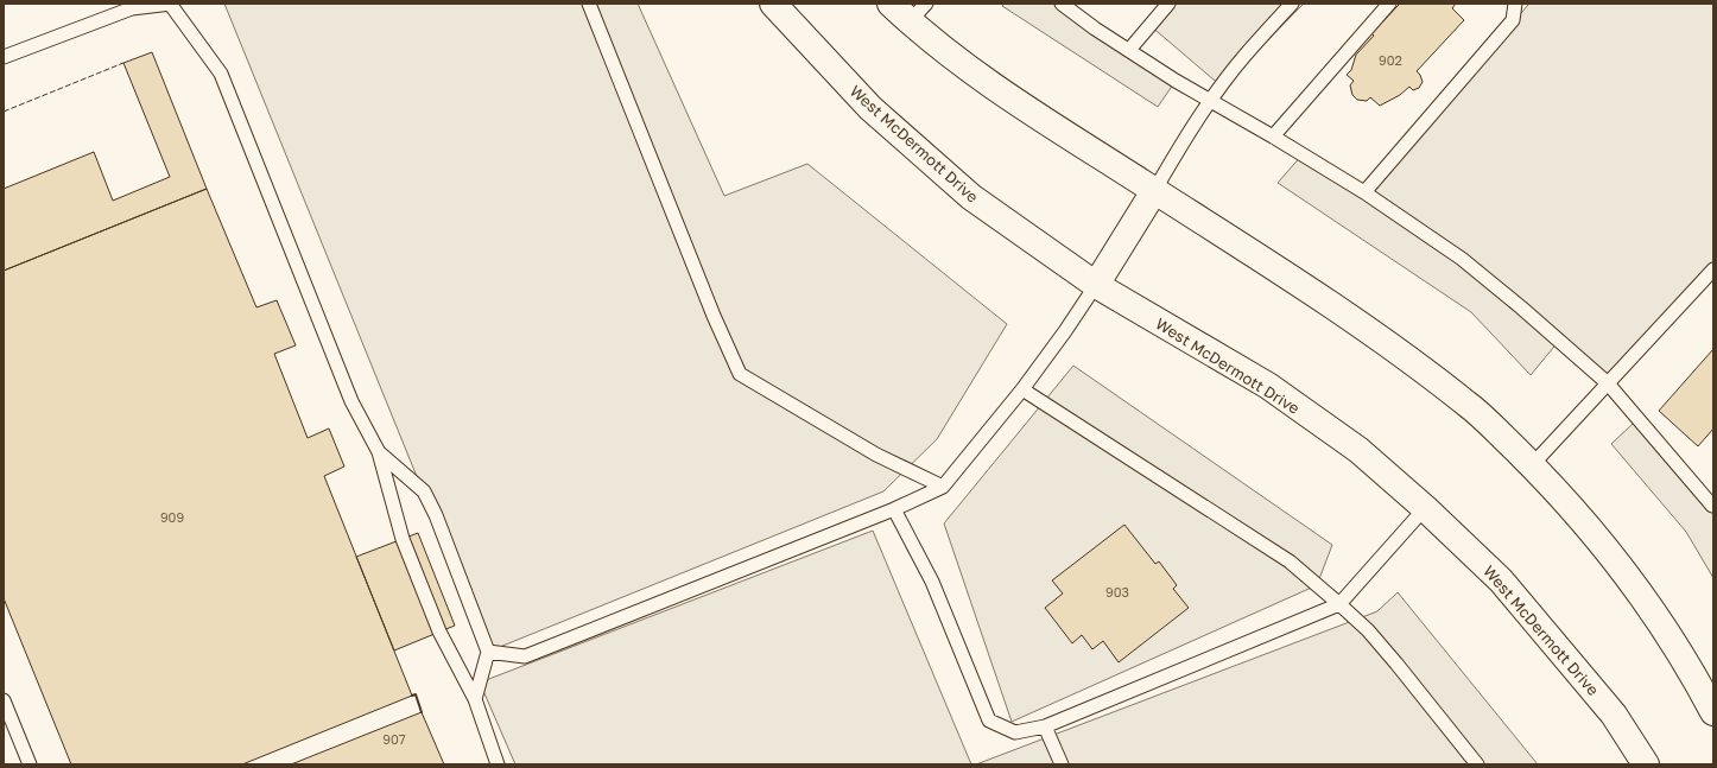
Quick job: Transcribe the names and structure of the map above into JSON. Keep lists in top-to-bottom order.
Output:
{
  "streets": {
    "main road": ["West McDermott Drive"]
  },
  "house_numbers": [
    "902",
    "909",
    "903",
    "907"
  ]
}
